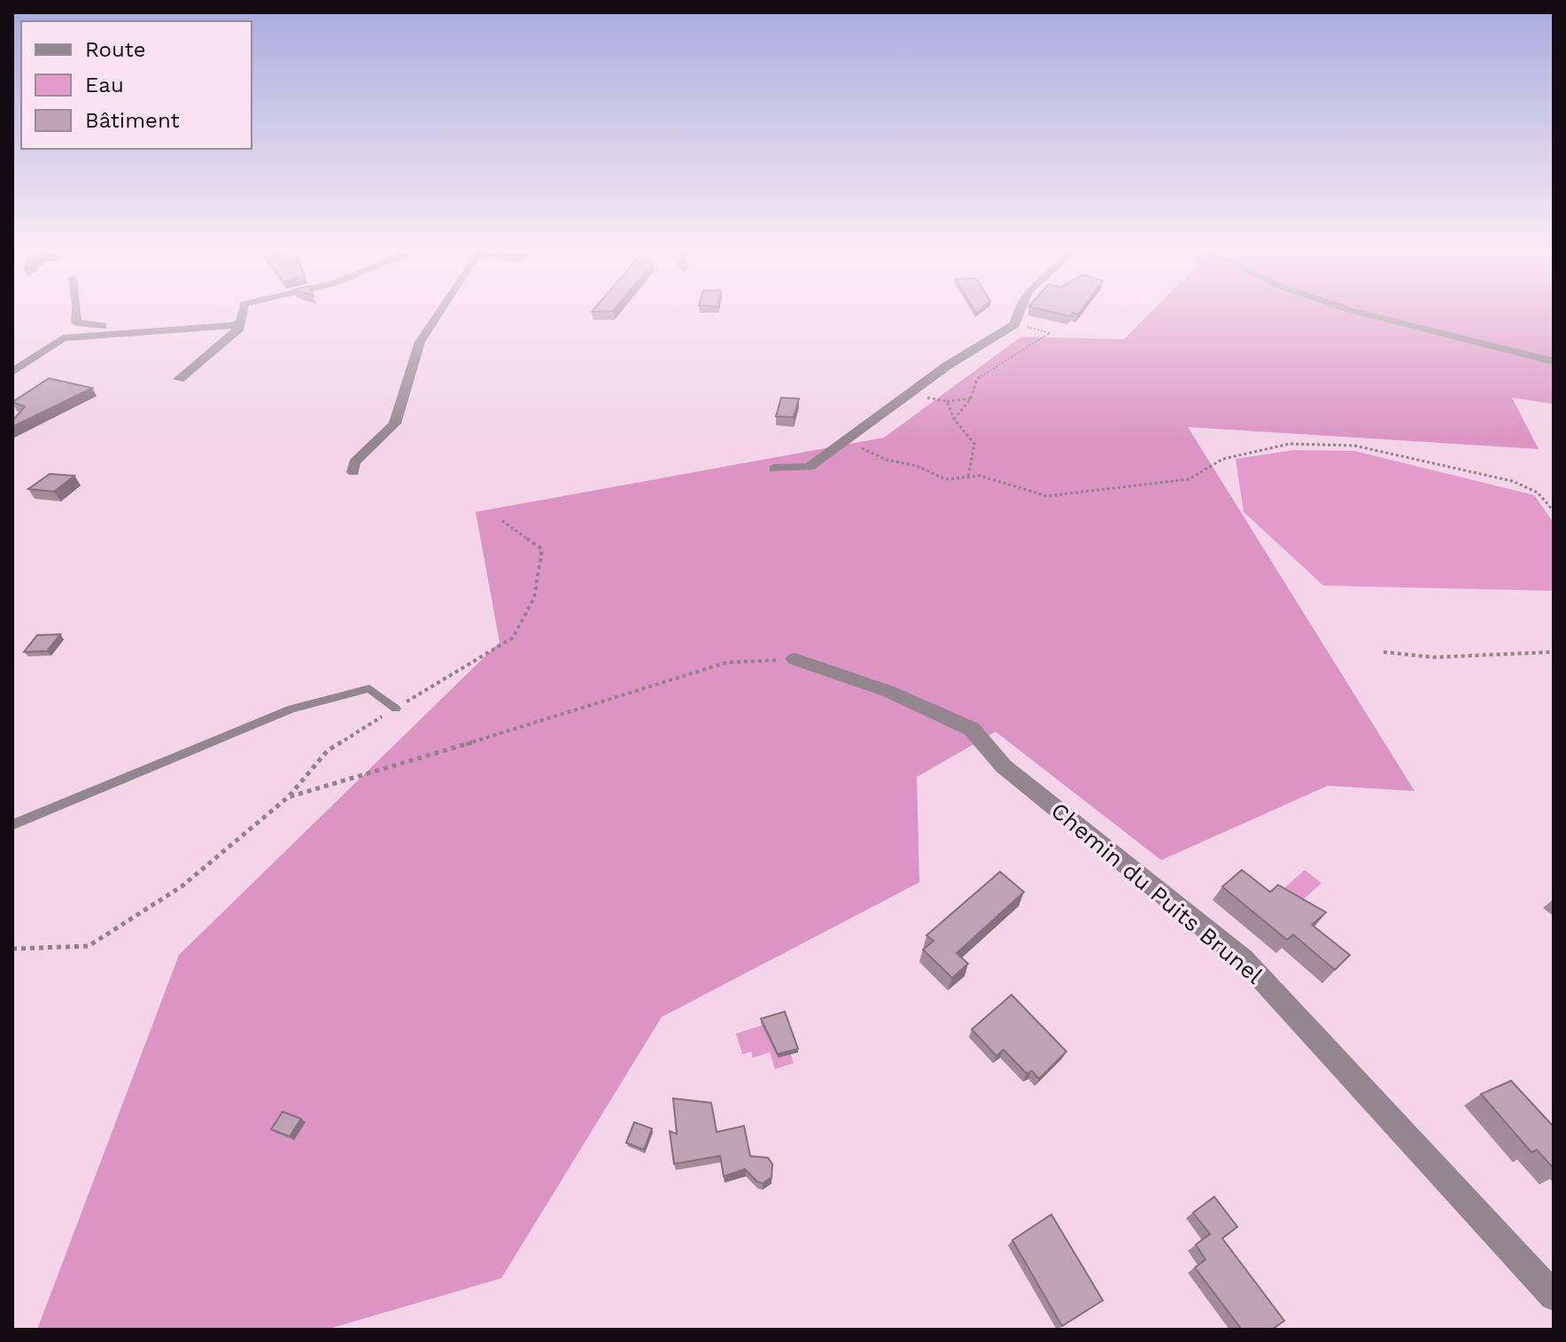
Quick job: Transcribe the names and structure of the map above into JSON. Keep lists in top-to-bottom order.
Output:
{
  "streets": {
    "street": ["Chemin du Puits Brunel"]
  },
  "legend": ["Route", "Eau", "Bâtiment"]
}
